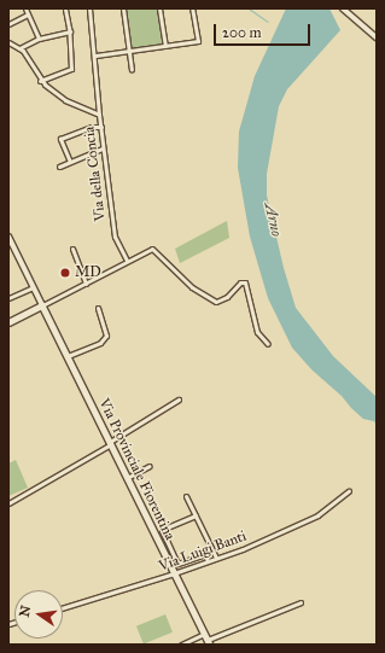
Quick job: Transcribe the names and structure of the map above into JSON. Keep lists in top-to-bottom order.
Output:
{
  "streets": {
    "main road": ["Via Provinciale Fiorentina"],
    "street": ["Via della Concia", "Via Luigi Banti"]
  },
  "crossings": [
    ["Via Provinciale Fiorentina", "Via Luigi Banti"]
  ],
  "water": ["Arno"],
  "places": ["MD"],
  "scale_bar": "200 m",
  "north": "left"
}
